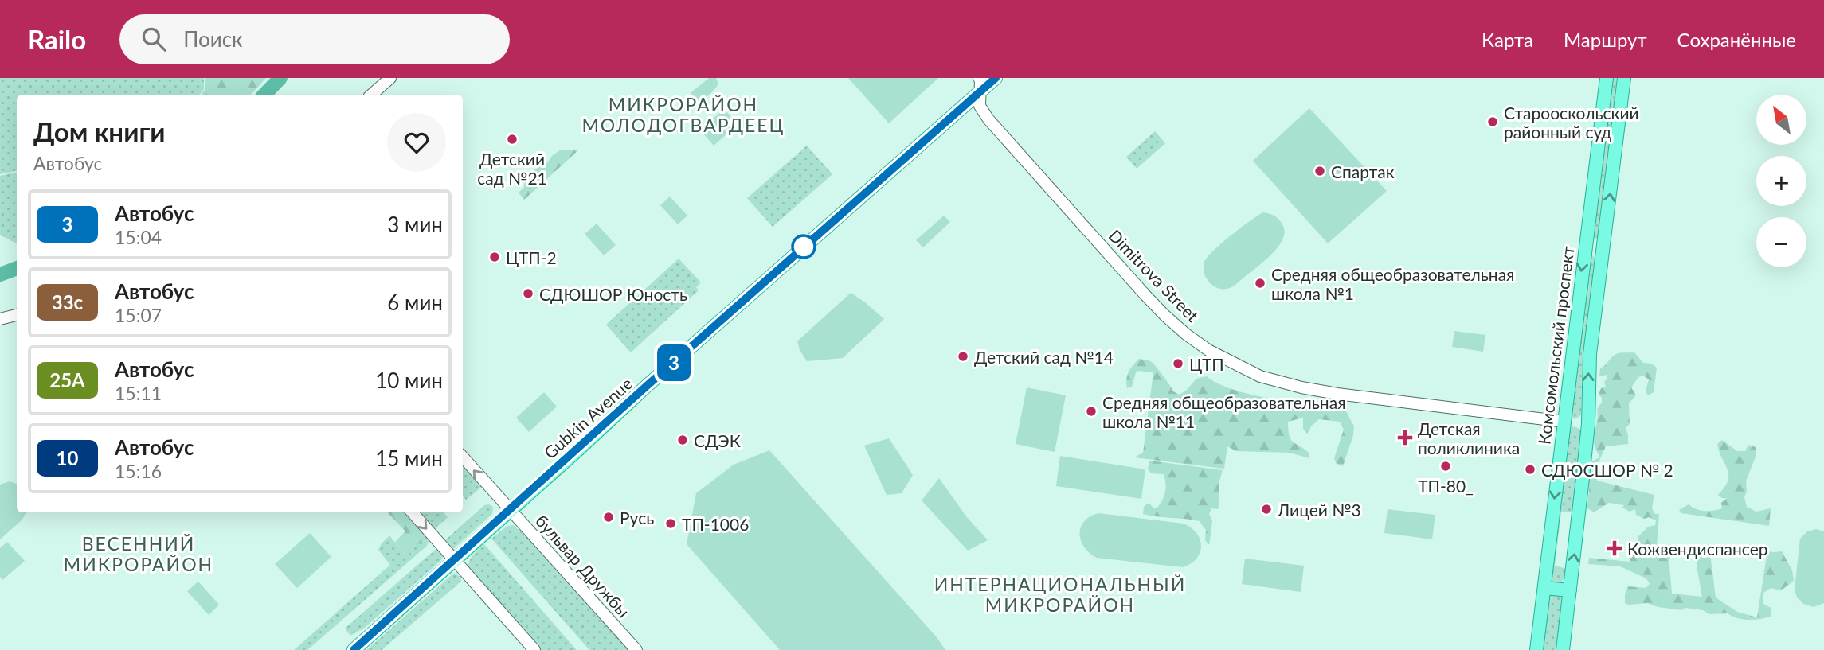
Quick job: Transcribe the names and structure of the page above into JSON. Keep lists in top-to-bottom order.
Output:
{
  "streets": {
    "main road": [
      "Dimitrova Street",
      "Комсомольский проспект",
      "Gubkin Avenue",
      "бульвар Дружбы"
    ]
  },
  "crossings": [
    ["Dimitrova Street", "Комсомольский проспект"],
    ["Dimitrova Street", "Gubkin Avenue"],
    ["Gubkin Avenue", "бульвар Дружбы"]
  ],
  "districts": ["МИКРОРАЙОН МОЛОДОГВАРДЕЕЦ", "ВЕСЕННИЙ МИКРОРАЙОН", "ИНТЕРНАЦИОНАЛЬНЫЙ МИКРОРАЙОН"],
  "places": {
    "other": [
      "Старооскольский районный суд",
      "Детский сад №21",
      "Спартак",
      "ЦТП-2",
      "Средняя общеобразовательная школа №1",
      "СДЮШОР Юность",
      "Детский сад №14",
      "ЦТП",
      "Cредняя общеобразовательная школа №11",
      "СДЭК",
      "ТП-80_",
      "СДЮСШОР № 2",
      "Лицей №3",
      "Русь",
      "ТП-1006"
    ],
    "health": ["Детская поликлиника", "Кожвендиспансер"]
  },
  "lines": ["bus line 3"],
  "north": "top left",
  "page": {
    "header": "Railo",
    "search": "Поиск",
    "nav": ["Карта", "Маршрут", "Сохранённые"],
    "on_map": "3",
    "map_buttons": ["+", "−"],
    "heading": ["Дом книги", "Автобус"],
    "list": [
      {
        "mark": "3",
        "name": "Автобус",
        "note": "15:04",
        "value": "3 мин"
      },
      {
        "mark": "33с",
        "name": "Автобус",
        "note": "15:07",
        "value": "6 мин"
      },
      {
        "mark": "25А",
        "name": "Автобус",
        "note": "15:11",
        "value": "10 мин"
      },
      {
        "mark": "10",
        "name": "Автобус",
        "note": "15:16",
        "value": "15 мин"
      }
    ]
  }
}
